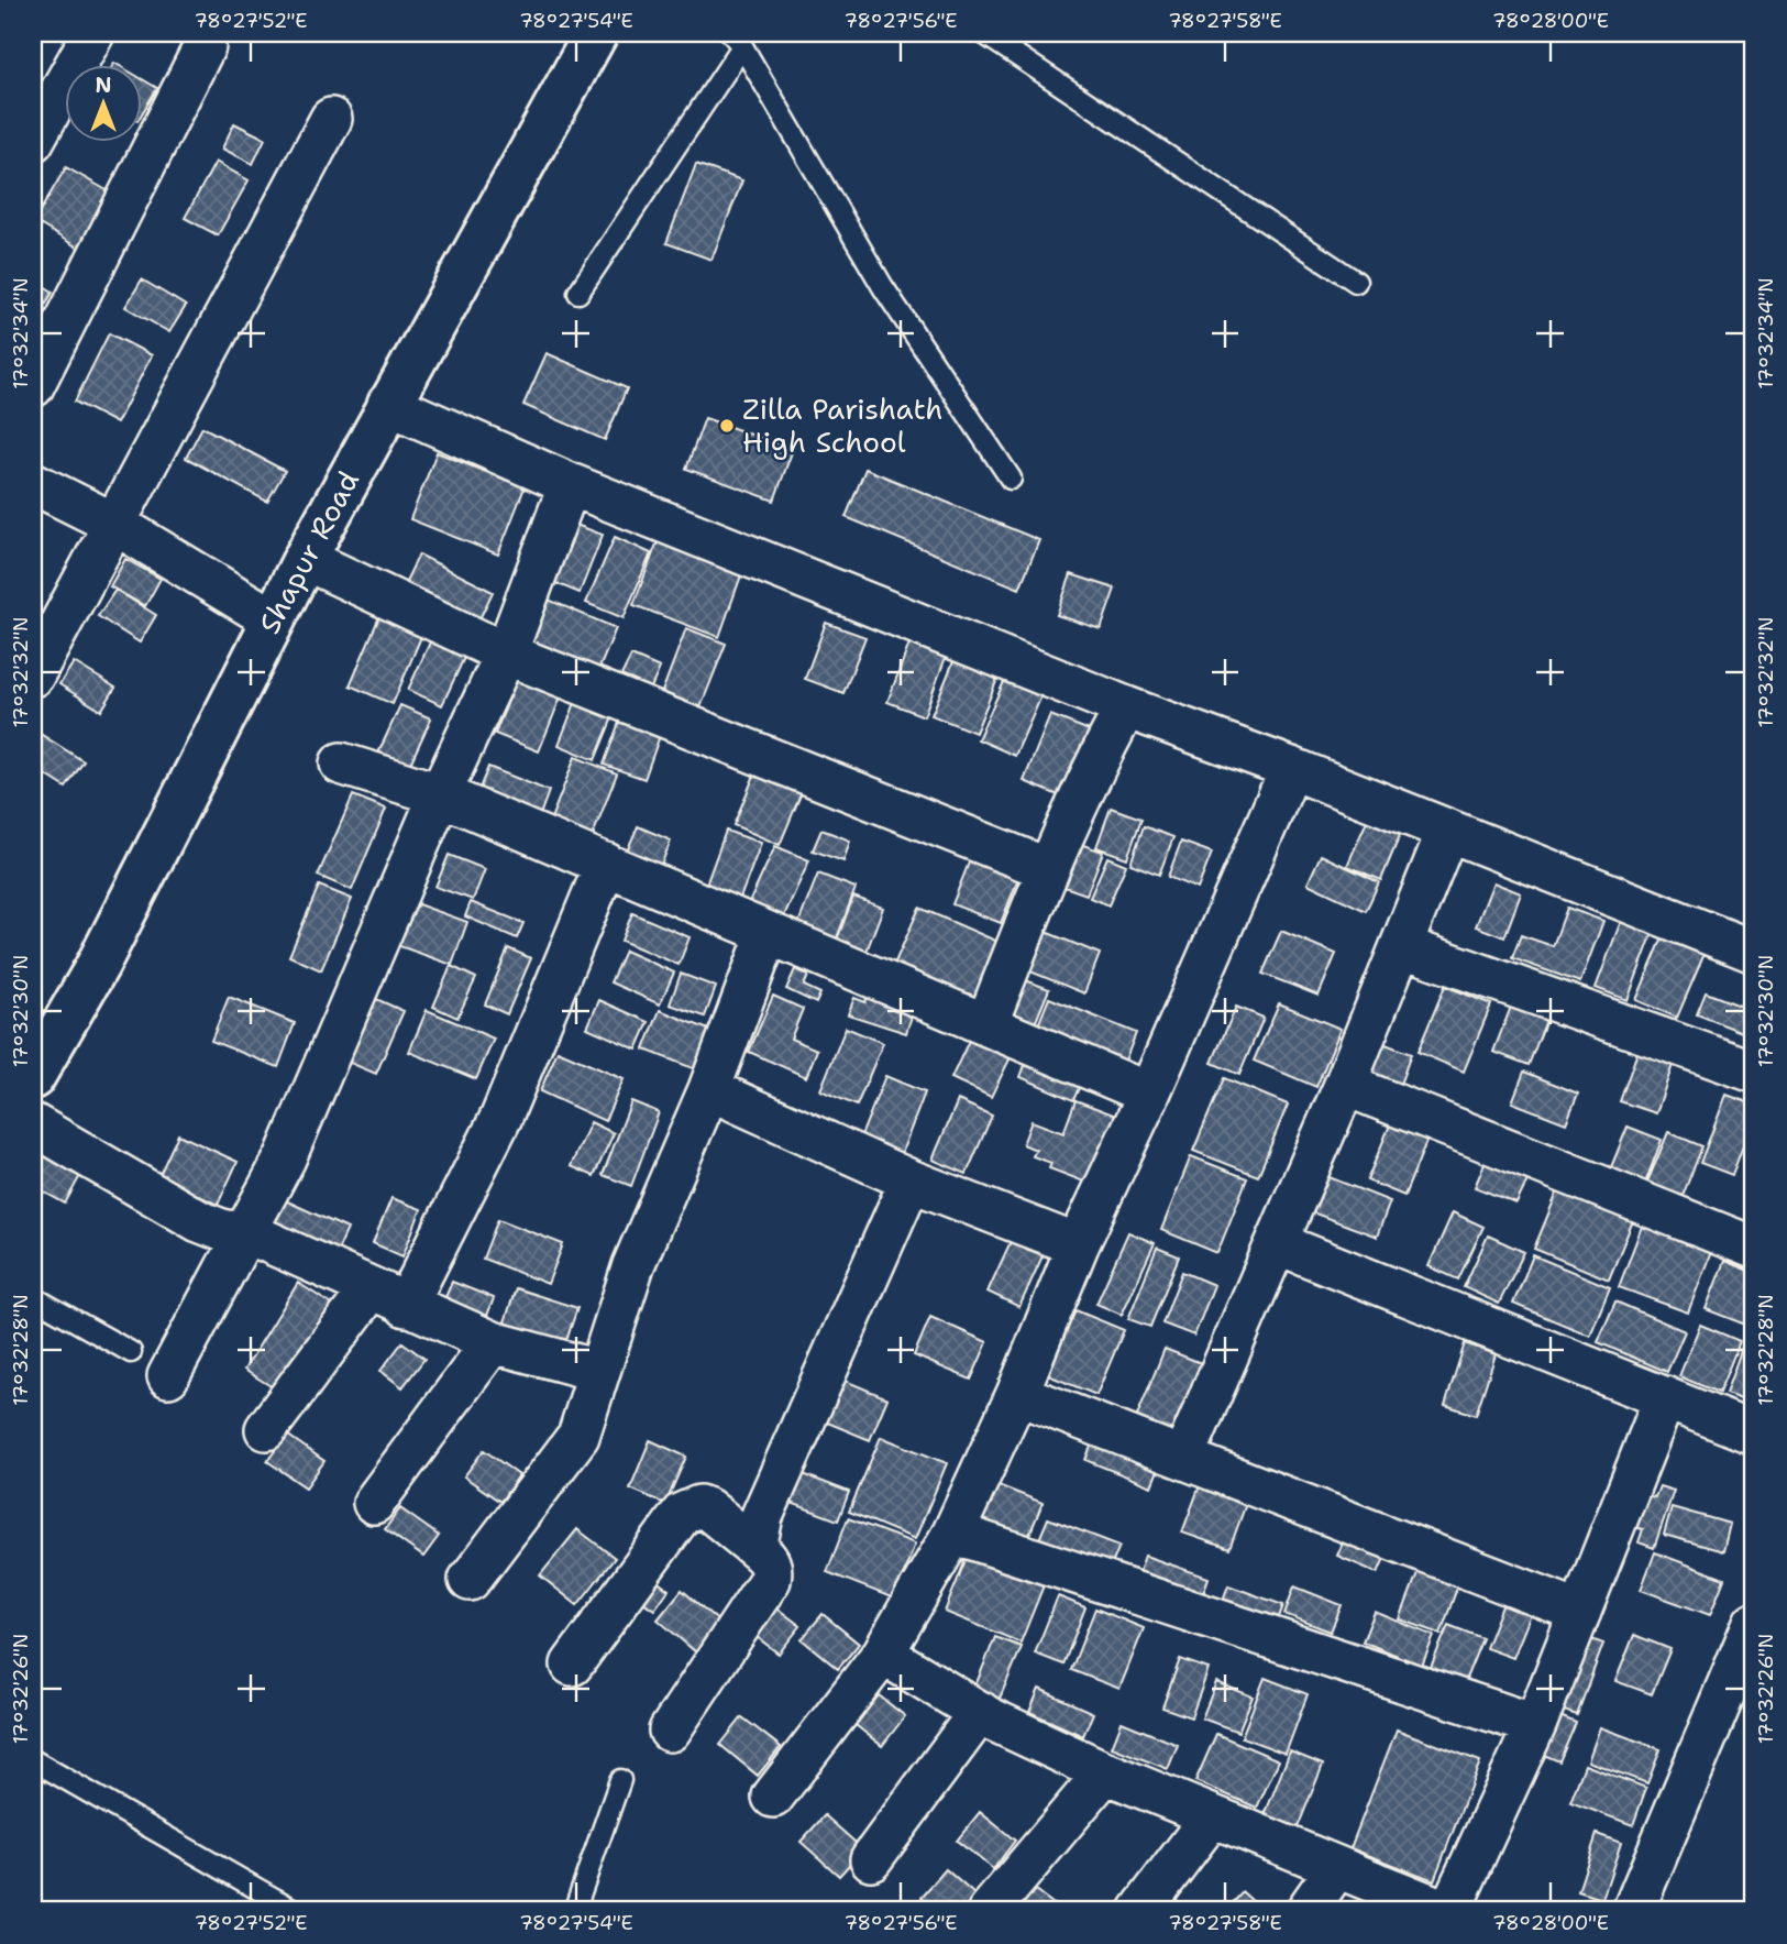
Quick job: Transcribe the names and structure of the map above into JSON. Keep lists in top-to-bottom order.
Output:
{
  "streets": {
    "street": ["Shapur Road"]
  },
  "places": ["Zilla Parishath High School"],
  "north": "top",
  "coordinates": [
    "78°27'52\"E",
    "78°27'54\"E",
    "78°27'56\"E",
    "78°27'58\"E",
    "78°28'00\"E",
    "17°32'34\"N",
    "17°32'32\"N",
    "17°32'30\"N",
    "17°32'28\"N",
    "17°32'26\"N"
  ]
}
